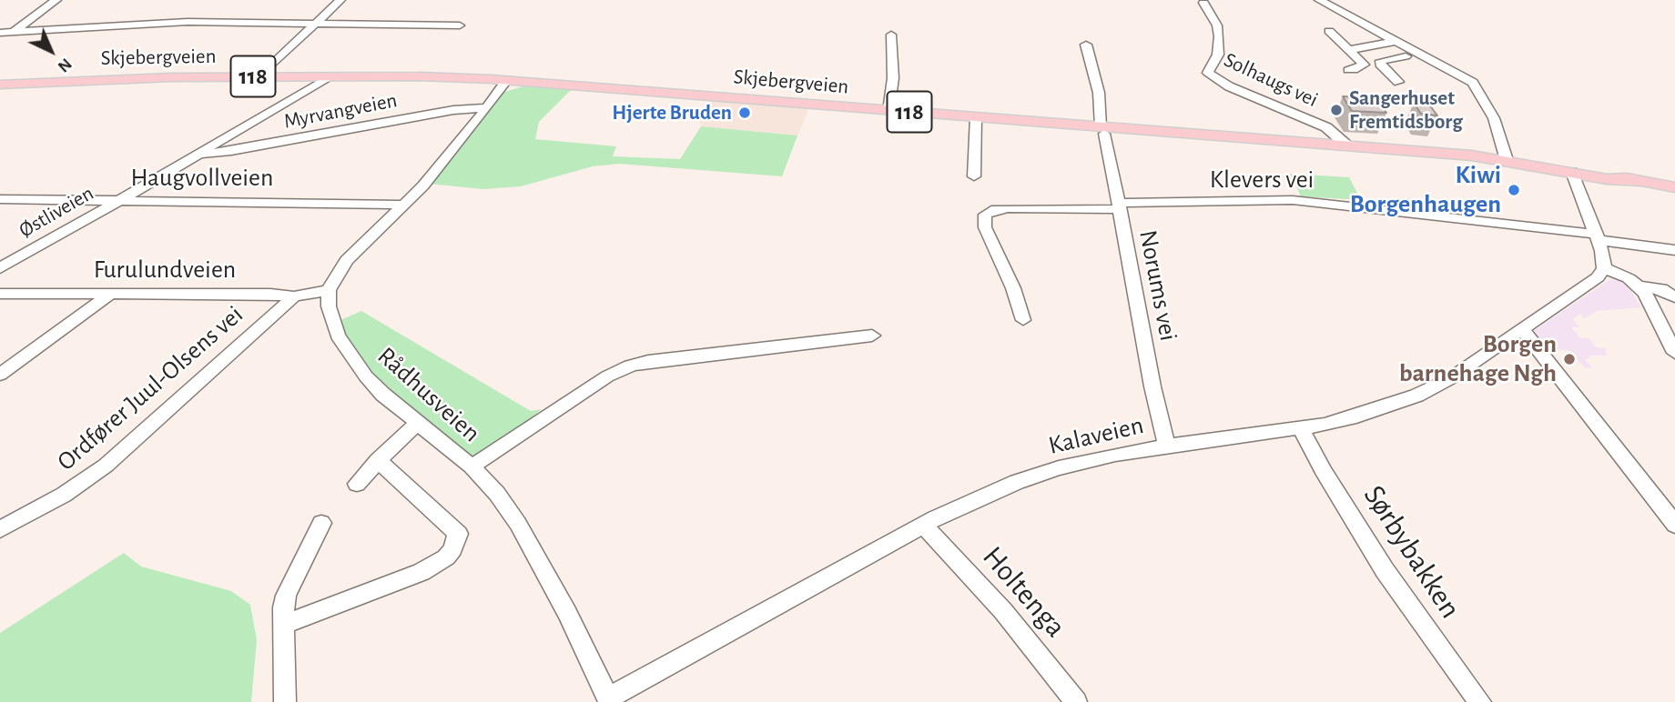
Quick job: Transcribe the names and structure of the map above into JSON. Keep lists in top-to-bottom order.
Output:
{
  "streets": {
    "main road": ["Skjebergveien", "118"],
    "street": [
      "Solhaugs vei",
      "Myrvangveien",
      "Haugvollveien",
      "Klevers vei",
      "Østliveien",
      "Furulundveien",
      "Norums vei",
      "Ordfører Juul-Olsens vei",
      "Rådhusveien",
      "Kalaveien",
      "Sørbybakken",
      "Holtenga"
    ]
  },
  "crossings": [
    ["Skjebergveien", "Solhaugs vei"],
    ["Skjebergveien", "Østliveien"],
    ["Skjebergveien", "Norums vei"],
    ["Myrvangveien", "Østliveien"],
    ["Haugvollveien", "Østliveien"],
    ["Klevers vei", "Norums vei"],
    ["Furulundveien", "Ordfører Juul-Olsens vei"],
    ["Furulundveien", "Rådhusveien"],
    ["Norums vei", "Kalaveien"],
    ["Rådhusveien", "Kalaveien"],
    ["Kalaveien", "Sørbybakken"],
    ["Kalaveien", "Holtenga"]
  ],
  "places": [
    "Sangerhuset Fremtidsborg",
    "Hjerte Bruden",
    "Kiwi Borgenhaugen",
    "Borgen barnehage Ngh"
  ],
  "north": "bottom right"
}
